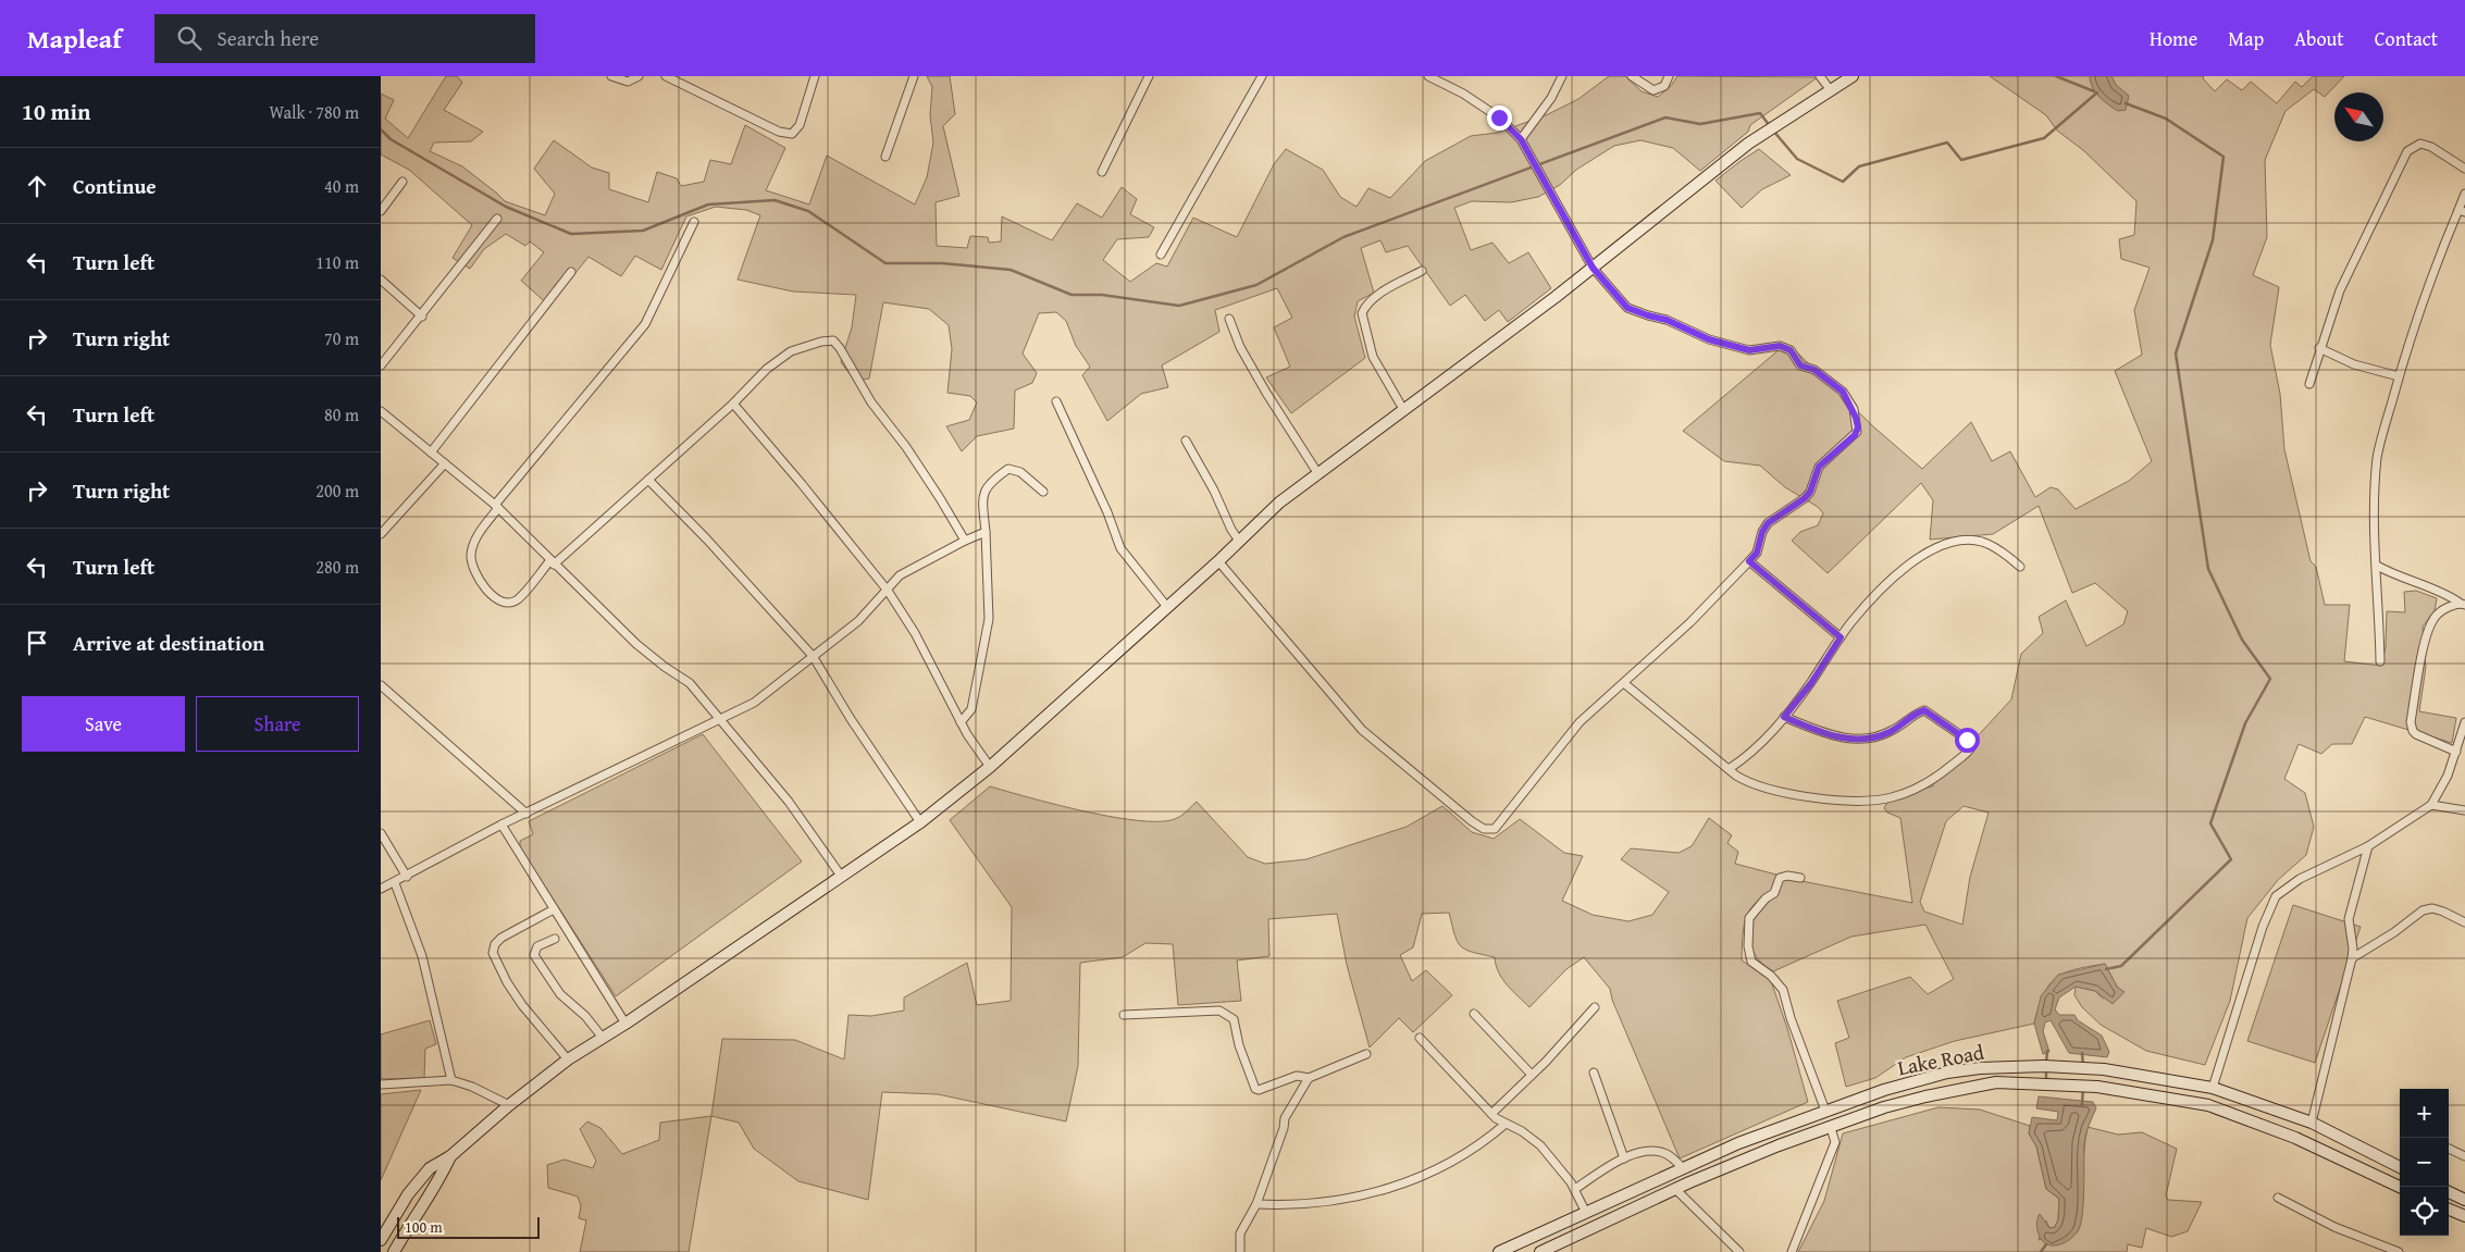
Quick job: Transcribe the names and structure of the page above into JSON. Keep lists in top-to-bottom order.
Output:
{
  "streets": {
    "street": ["Lake Road"]
  },
  "scale_bar": "100 m",
  "north": "top left",
  "page": {
    "header": "Mapleaf",
    "search": "Search here",
    "nav": [
      "Home",
      "Map",
      "About",
      "Contact"
    ],
    "heading": ["10 min", "Walk · 780 m"],
    "list": [
      ["Continue", "40 m"],
      ["Turn left", "110 m"],
      ["Turn right", "70 m"],
      ["Turn left", "80 m"],
      ["Turn right", "200 m"],
      ["Turn left", "280 m"],
      "Arrive at destination"
    ],
    "buttons": ["Save", "Share"],
    "map_buttons": ["+", "−"],
    "scale": "100 m"
  }
}
